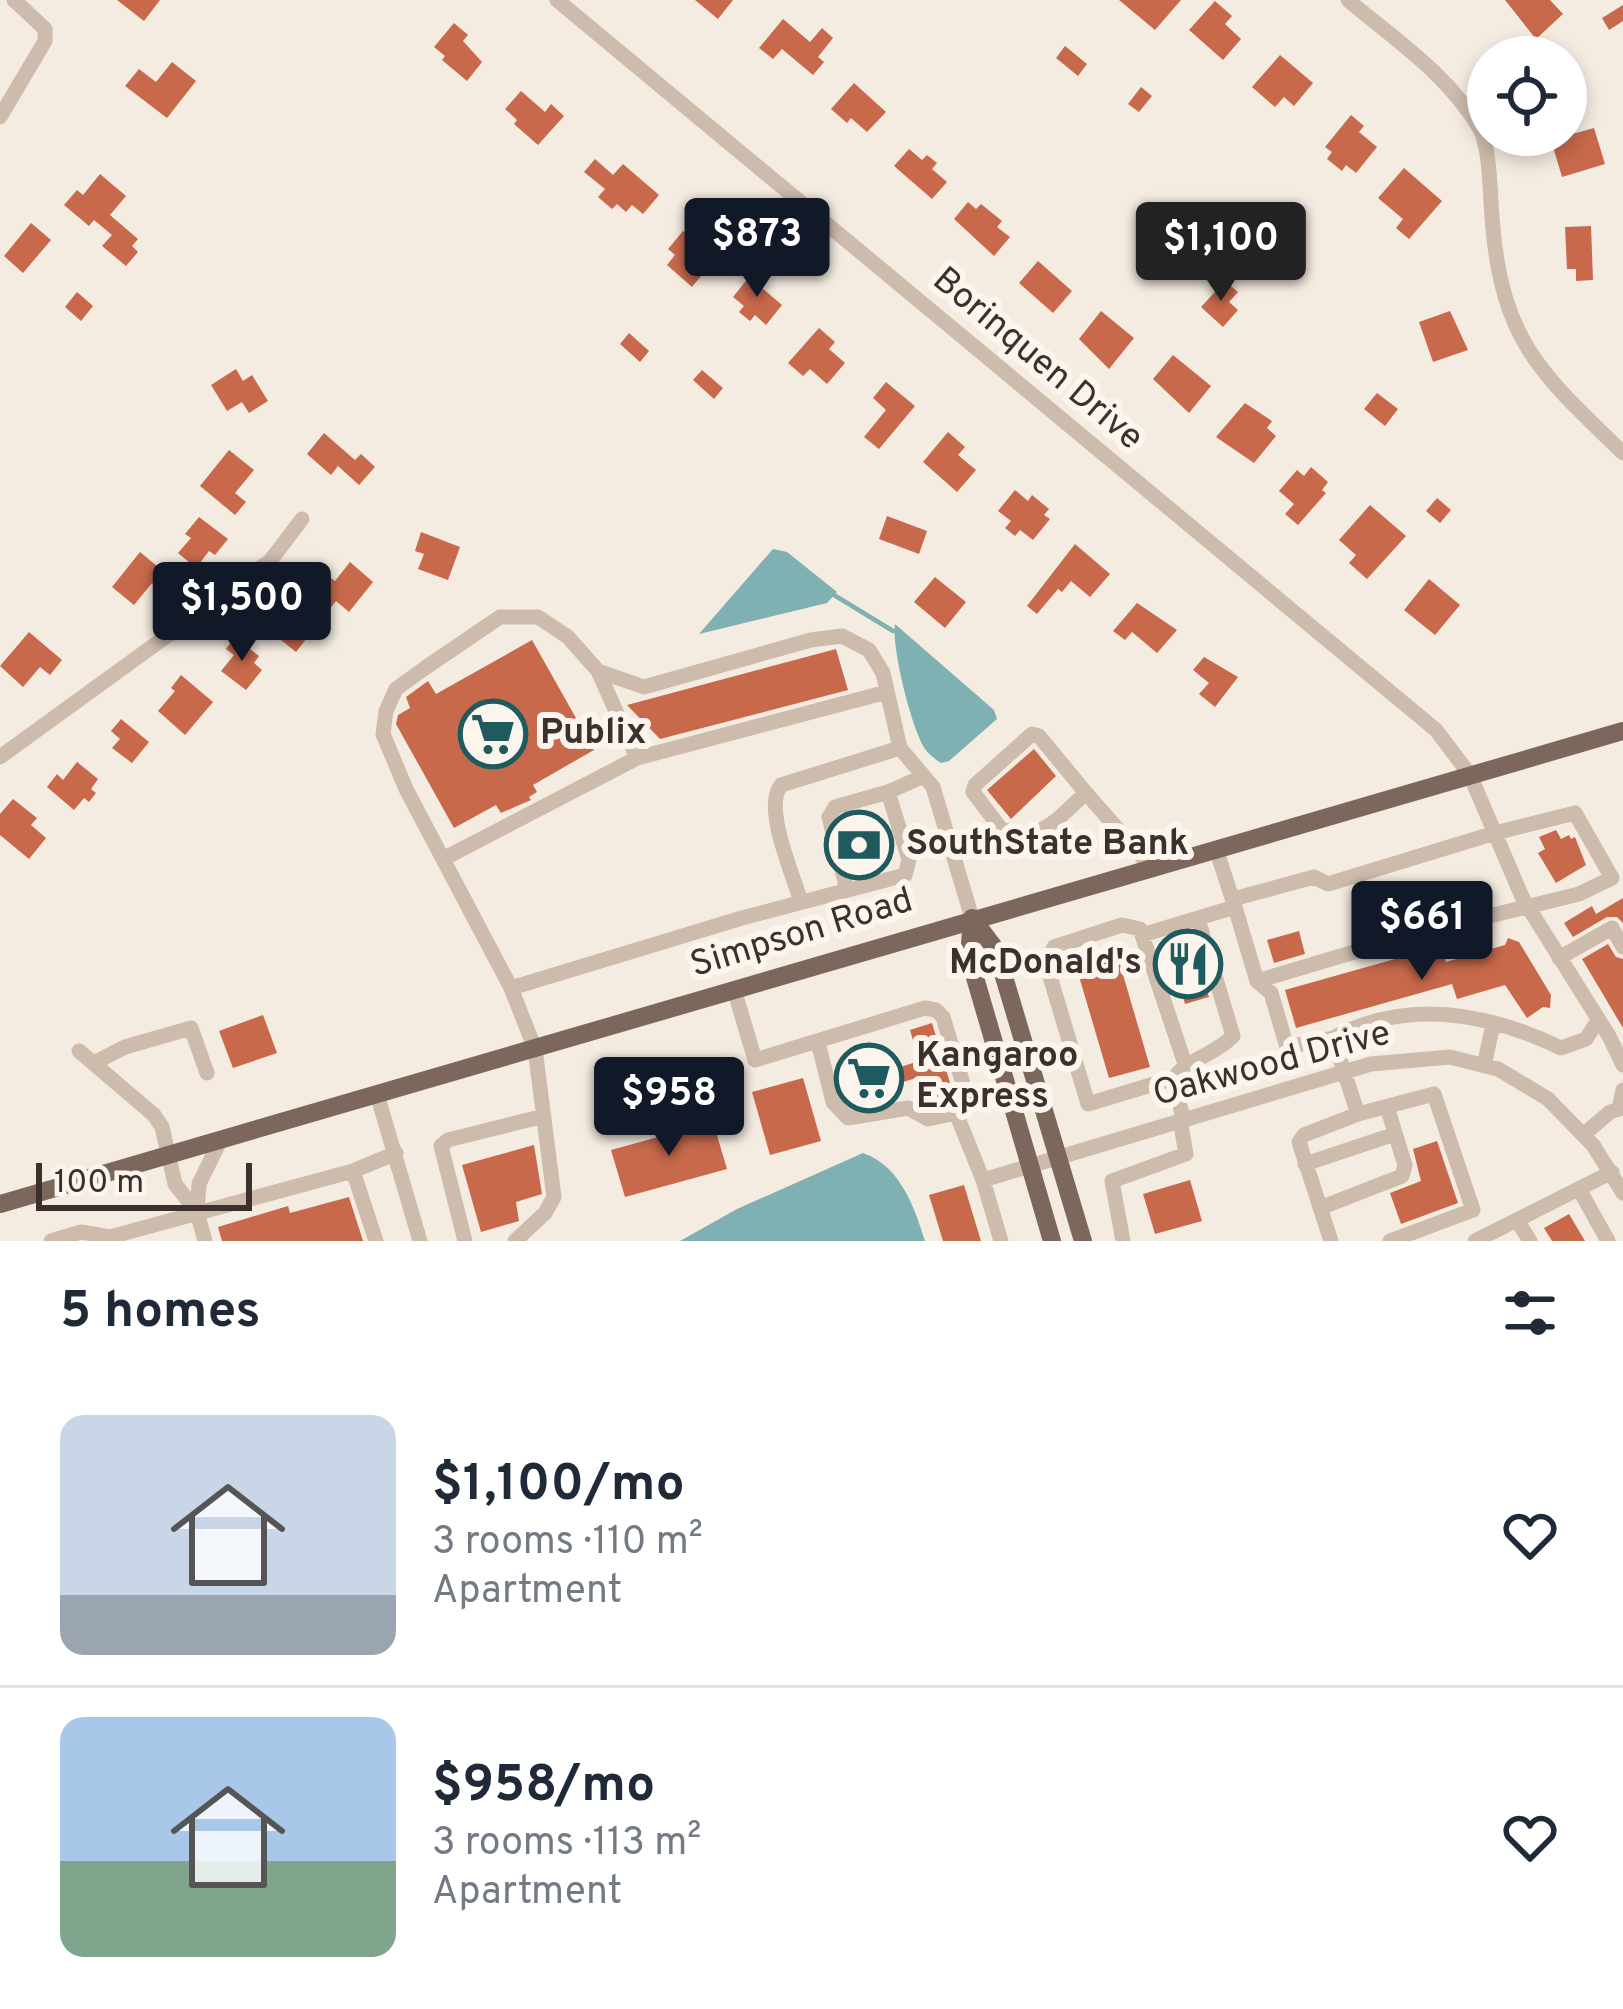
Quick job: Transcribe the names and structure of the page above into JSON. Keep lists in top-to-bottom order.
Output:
{
  "streets": {
    "main road": ["Simpson Road"],
    "street": ["Borinquen Drive", "Oakwood Drive"]
  },
  "crossings": [
    ["Borinquen Drive", "Simpson Road"]
  ],
  "places": {
    "supermarket": ["Publix", "Kangaroo Express"],
    "bank": ["SouthState Bank"],
    "restaurant": ["McDonald's"]
  },
  "scale_bar": "100 m",
  "page": {
    "price": [
      "$873",
      "$1,100",
      "$1,500",
      "$661",
      "$958"
    ],
    "scale": "100 m",
    "heading": "5 homes",
    "list": [
      {
        "name": "$1,100/mo",
        "note": "3 rooms · 110 m² · Apartment"
      },
      {
        "name": "$958/mo",
        "note": "3 rooms · 113 m² · Apartment"
      }
    ]
  }
}
